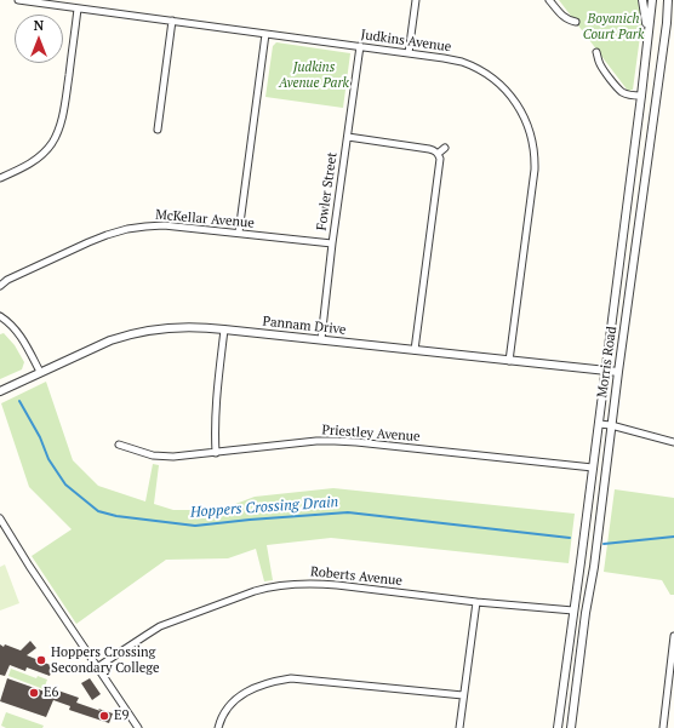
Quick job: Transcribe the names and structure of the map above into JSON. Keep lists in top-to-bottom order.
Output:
{
  "streets": {
    "street": [
      "Judkins Avenue",
      "Fowler Street",
      "McKellar Avenue",
      "Pannam Drive",
      "Morris Road",
      "Priestley Avenue",
      "Roberts Avenue"
    ]
  },
  "crossings": [
    ["Judkins Avenue", "Fowler Street"],
    ["Judkins Avenue", "Pannam Drive"],
    ["Fowler Street", "McKellar Avenue"],
    ["Fowler Street", "Pannam Drive"],
    ["Pannam Drive", "Morris Road"],
    ["Morris Road", "Priestley Avenue"],
    ["Morris Road", "Roberts Avenue"]
  ],
  "water": ["Hoppers Crossing Drain"],
  "parks": ["Boyanich Court Park", "Judkins Avenue Park"],
  "places": ["Hoppers Crossing Secondary College", "E6", "E9"],
  "north": "top"
}
